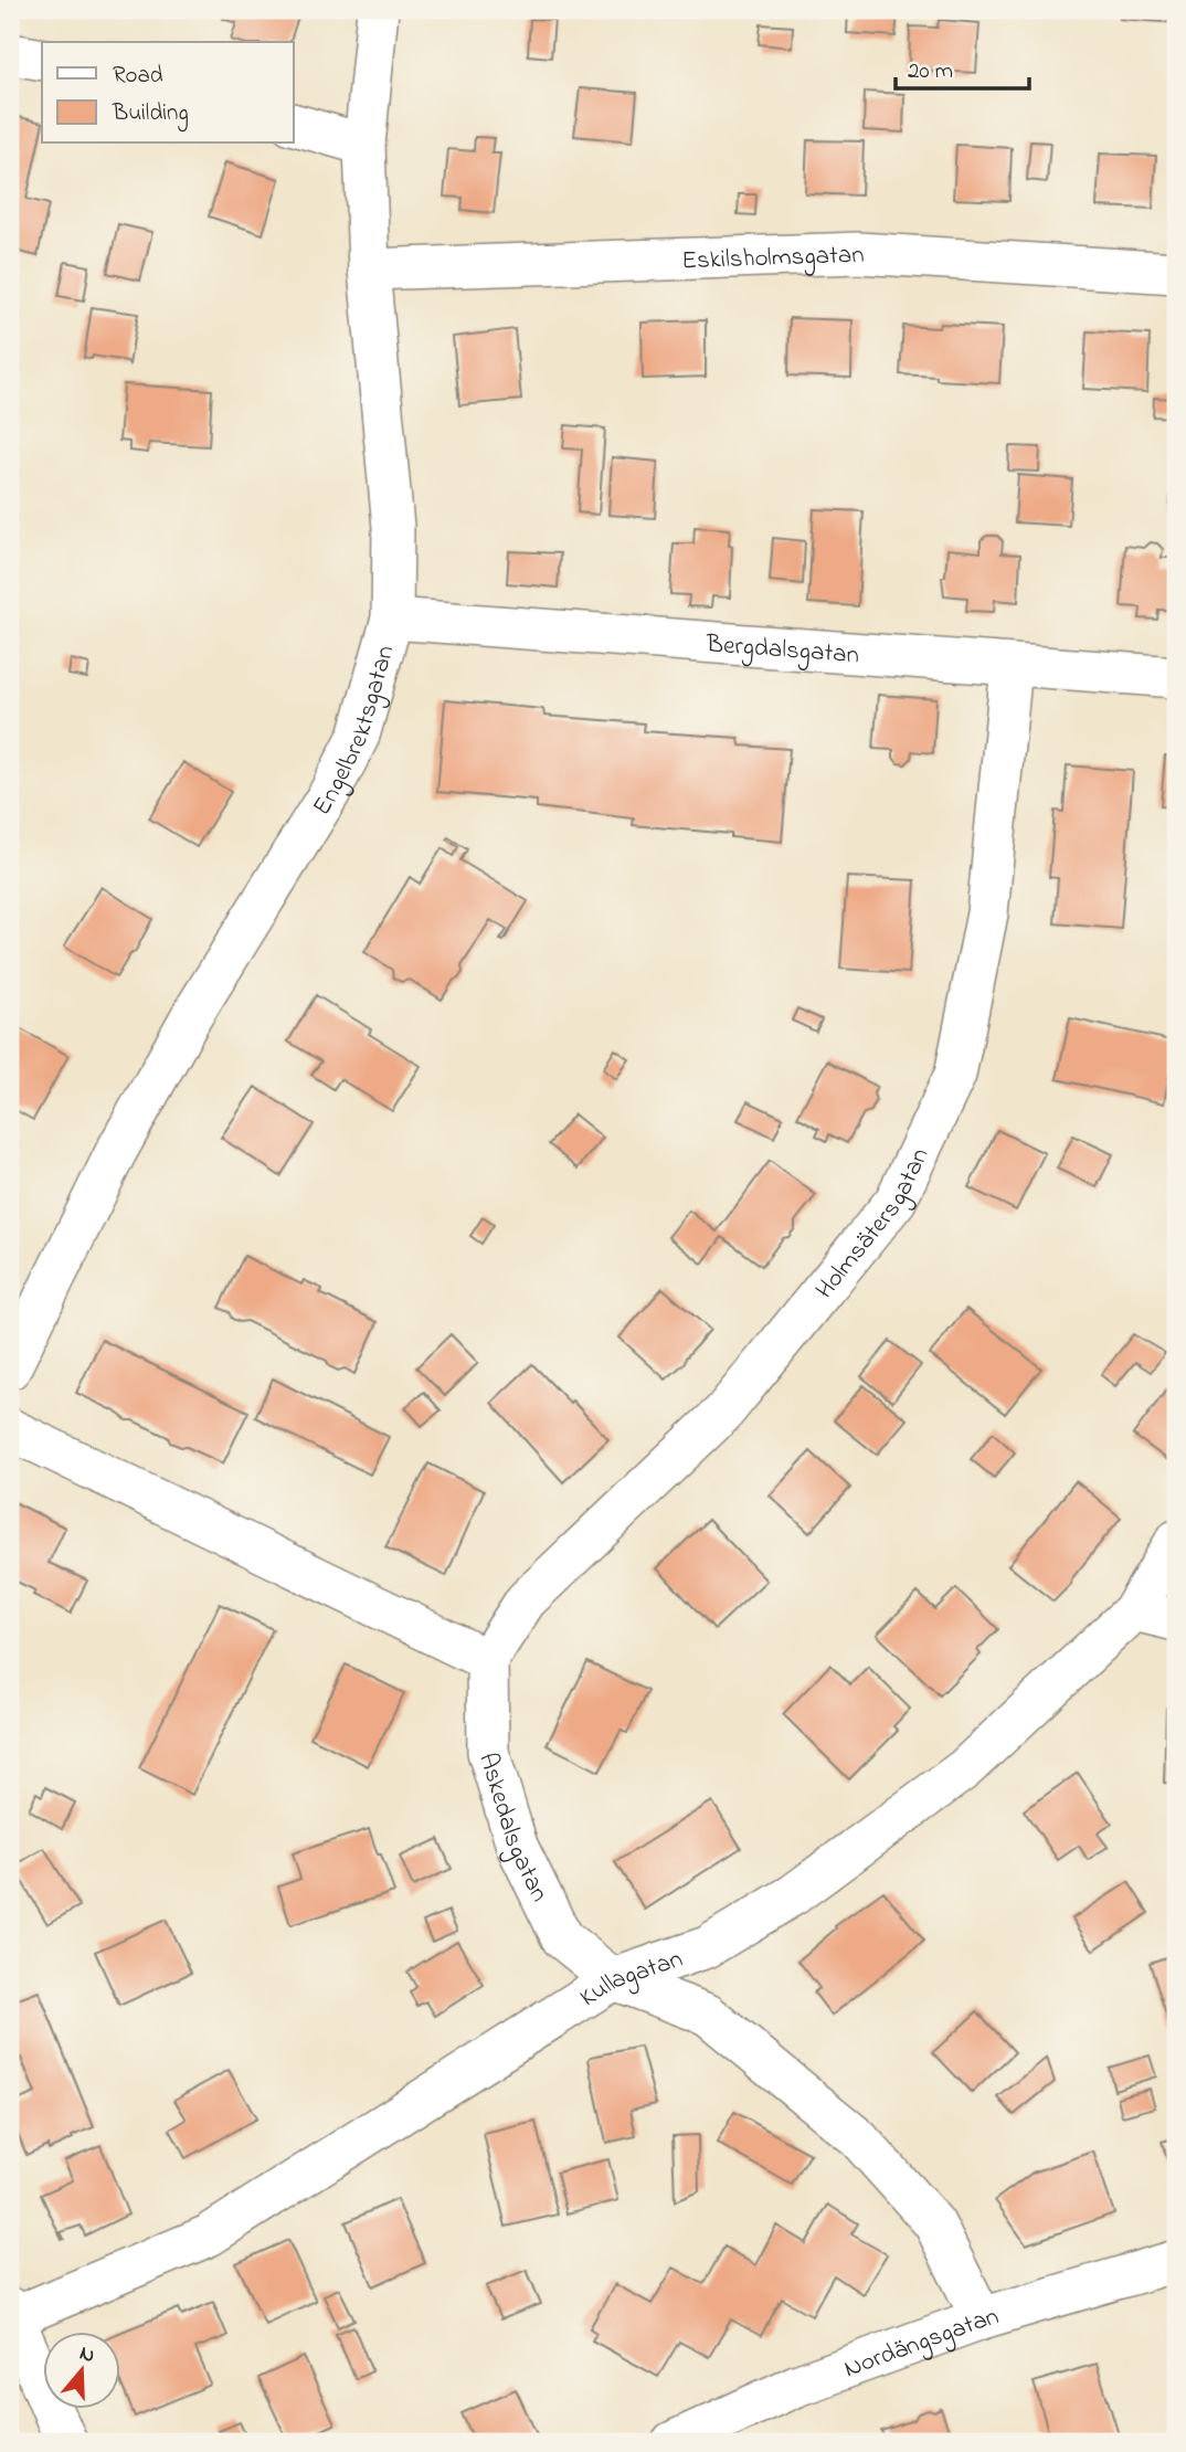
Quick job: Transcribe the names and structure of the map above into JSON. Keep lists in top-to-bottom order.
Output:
{
  "streets": {
    "street": [
      "Eskilsholmsgatan",
      "Bergdalsgatan",
      "Engelbrektsgatan",
      "Holmsätersgatan",
      "Askedalsgatan",
      "Kullagatan",
      "Nordängsgatan"
    ]
  },
  "crossings": [
    ["Eskilsholmsgatan", "Engelbrektsgatan"],
    ["Bergdalsgatan", "Engelbrektsgatan"],
    ["Bergdalsgatan", "Holmsätersgatan"],
    ["Holmsätersgatan", "Askedalsgatan"],
    ["Askedalsgatan", "Kullagatan"],
    ["Askedalsgatan", "Nordängsgatan"]
  ],
  "legend": ["Road", "Building"],
  "scale_bar": "20 m",
  "north": "top"
}
